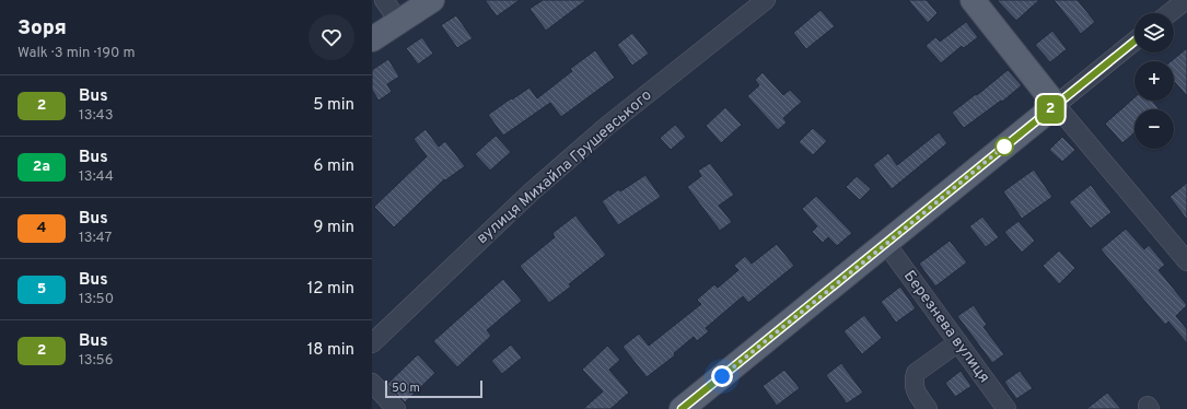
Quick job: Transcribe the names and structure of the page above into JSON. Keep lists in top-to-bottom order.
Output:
{
  "streets": {
    "street": ["вулиця Михайла Грушевського", "Березнева вулиця"]
  },
  "lines": ["bus line 2"],
  "scale_bar": "50 m",
  "page": {
    "heading": ["Зоря", "Walk · 3 min · 190 m"],
    "on_map": "2",
    "map_buttons": ["+", "−"],
    "list": [
      {
        "mark": "2",
        "name": "Bus",
        "note": "13:43",
        "value": "5 min"
      },
      {
        "mark": "2а",
        "name": "Bus",
        "note": "13:44",
        "value": "6 min"
      },
      {
        "mark": "4",
        "name": "Bus",
        "note": "13:47",
        "value": "9 min"
      },
      {
        "mark": "5",
        "name": "Bus",
        "note": "13:50",
        "value": "12 min"
      },
      {
        "mark": "2",
        "name": "Bus",
        "note": "13:56",
        "value": "18 min"
      }
    ],
    "scale": "50 m"
  }
}
